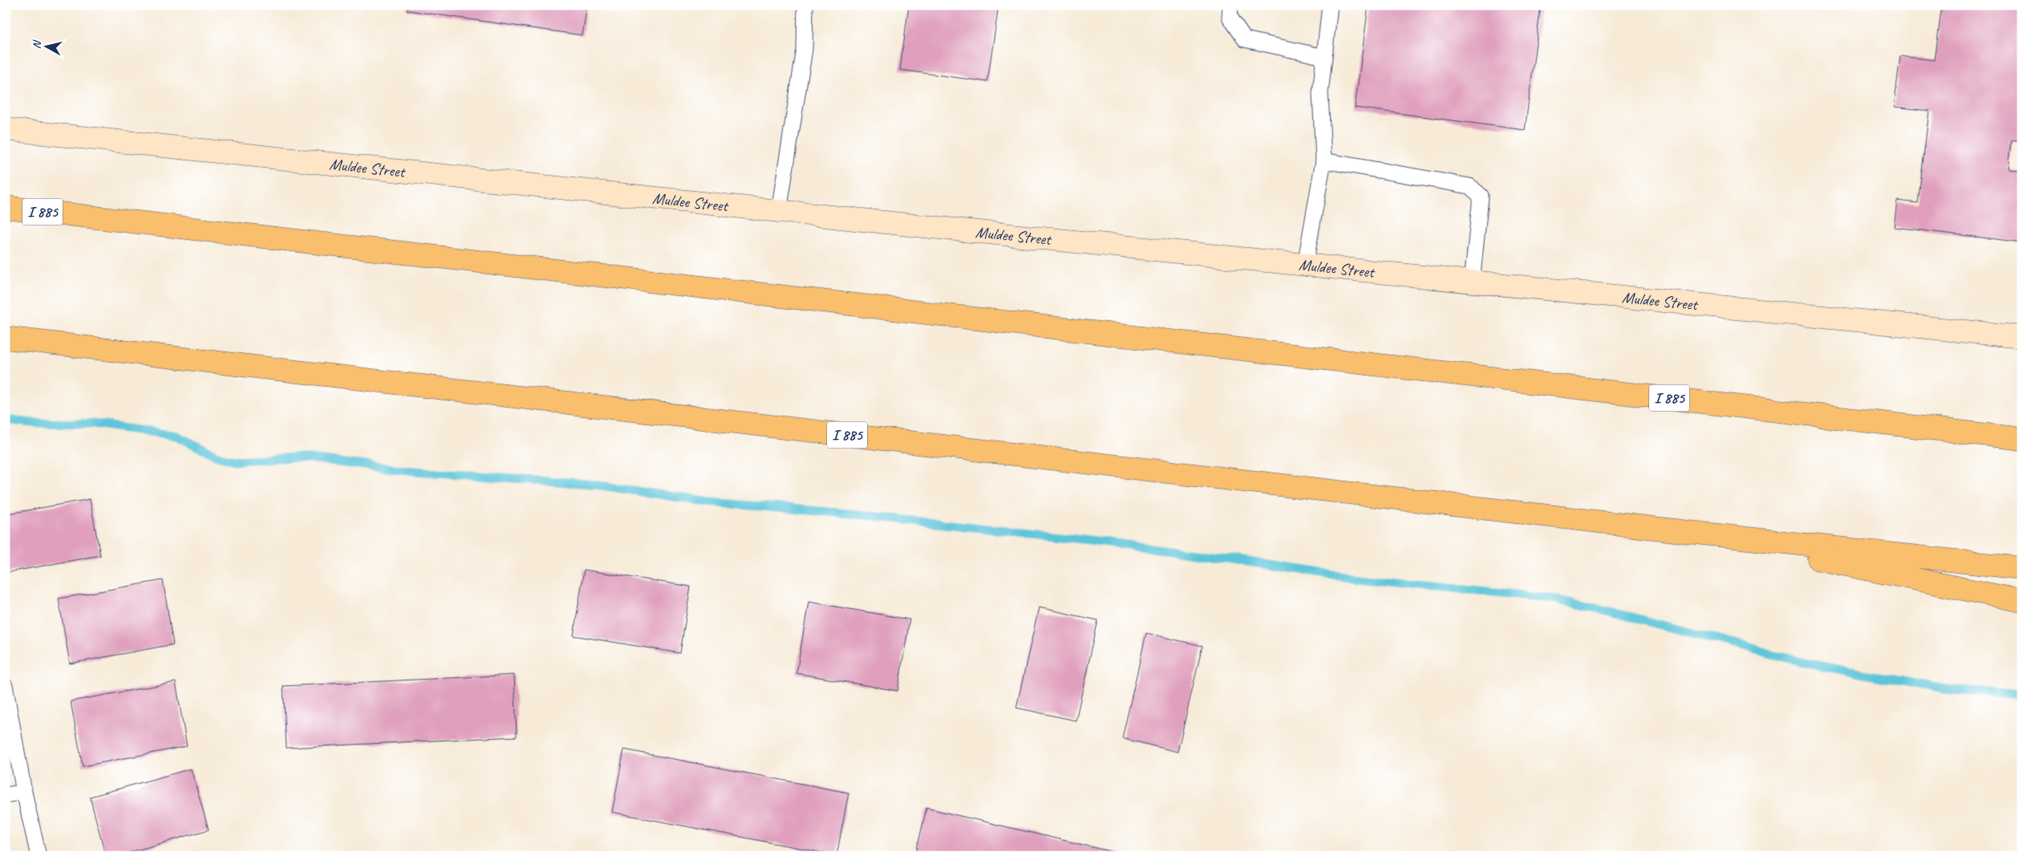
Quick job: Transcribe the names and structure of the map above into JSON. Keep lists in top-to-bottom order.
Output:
{
  "streets": {
    "highway": ["I 885"],
    "street": ["Muldee Street"]
  },
  "north": "left"
}
